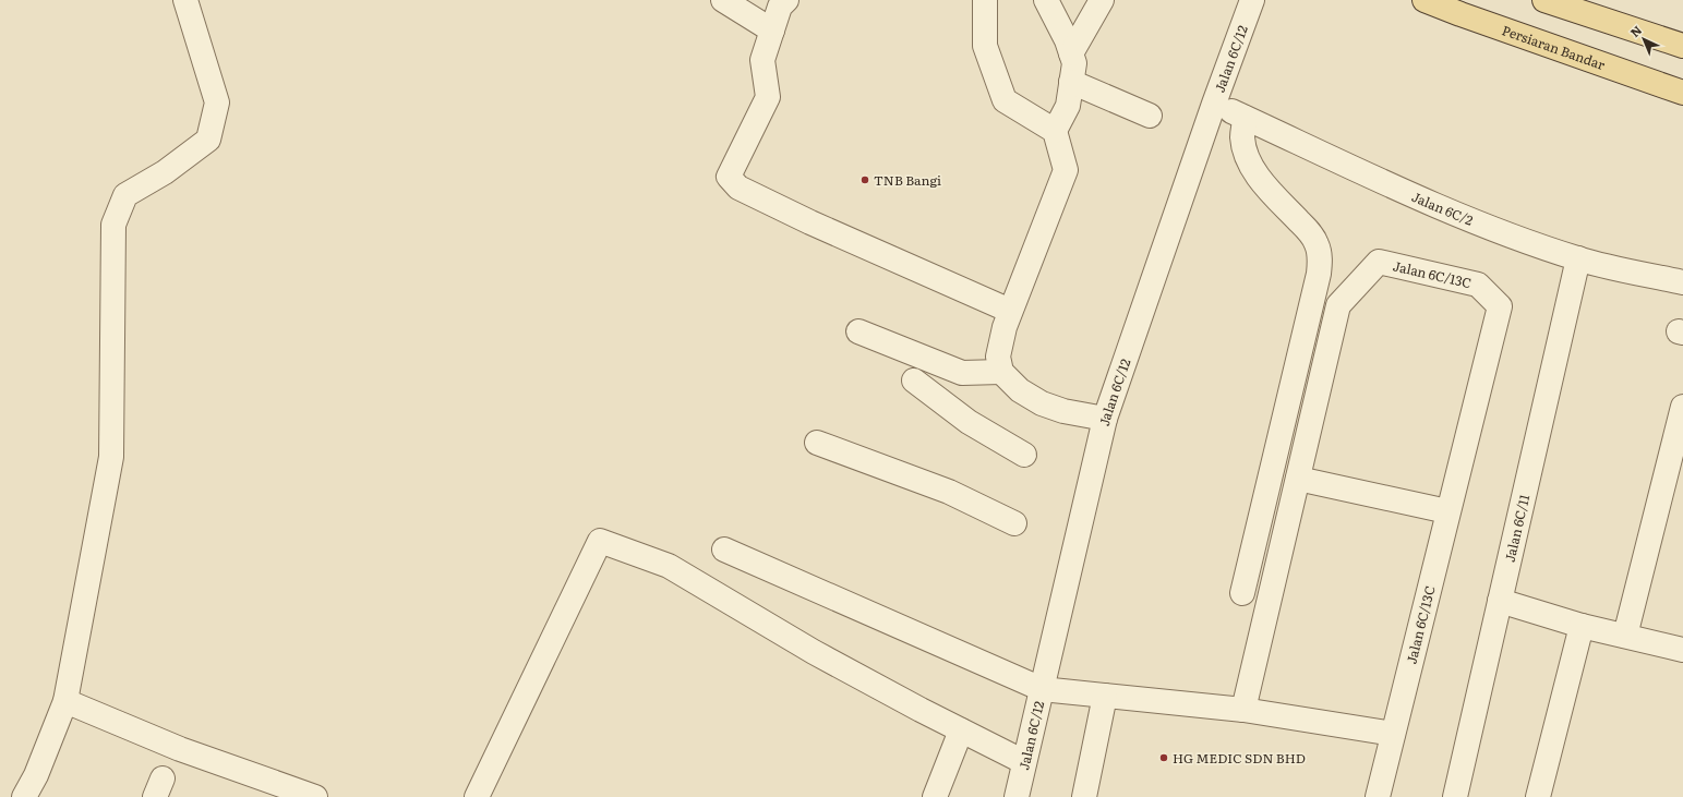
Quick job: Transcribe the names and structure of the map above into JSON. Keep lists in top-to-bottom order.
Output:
{
  "streets": {
    "main road": ["Persiaran Bandar"],
    "street": [
      "Jalan 6C/12",
      "Jalan 6C/2",
      "Jalan 6C/13C",
      "Jalan 6C/11"
    ]
  },
  "crossings": [
    ["Jalan 6C/12", "Jalan 6C/2"],
    ["Jalan 6C/2", "Jalan 6C/11"]
  ],
  "places": ["TNB Bangi", "HG MEDIC SDN BHD"],
  "north": "top left"
}
